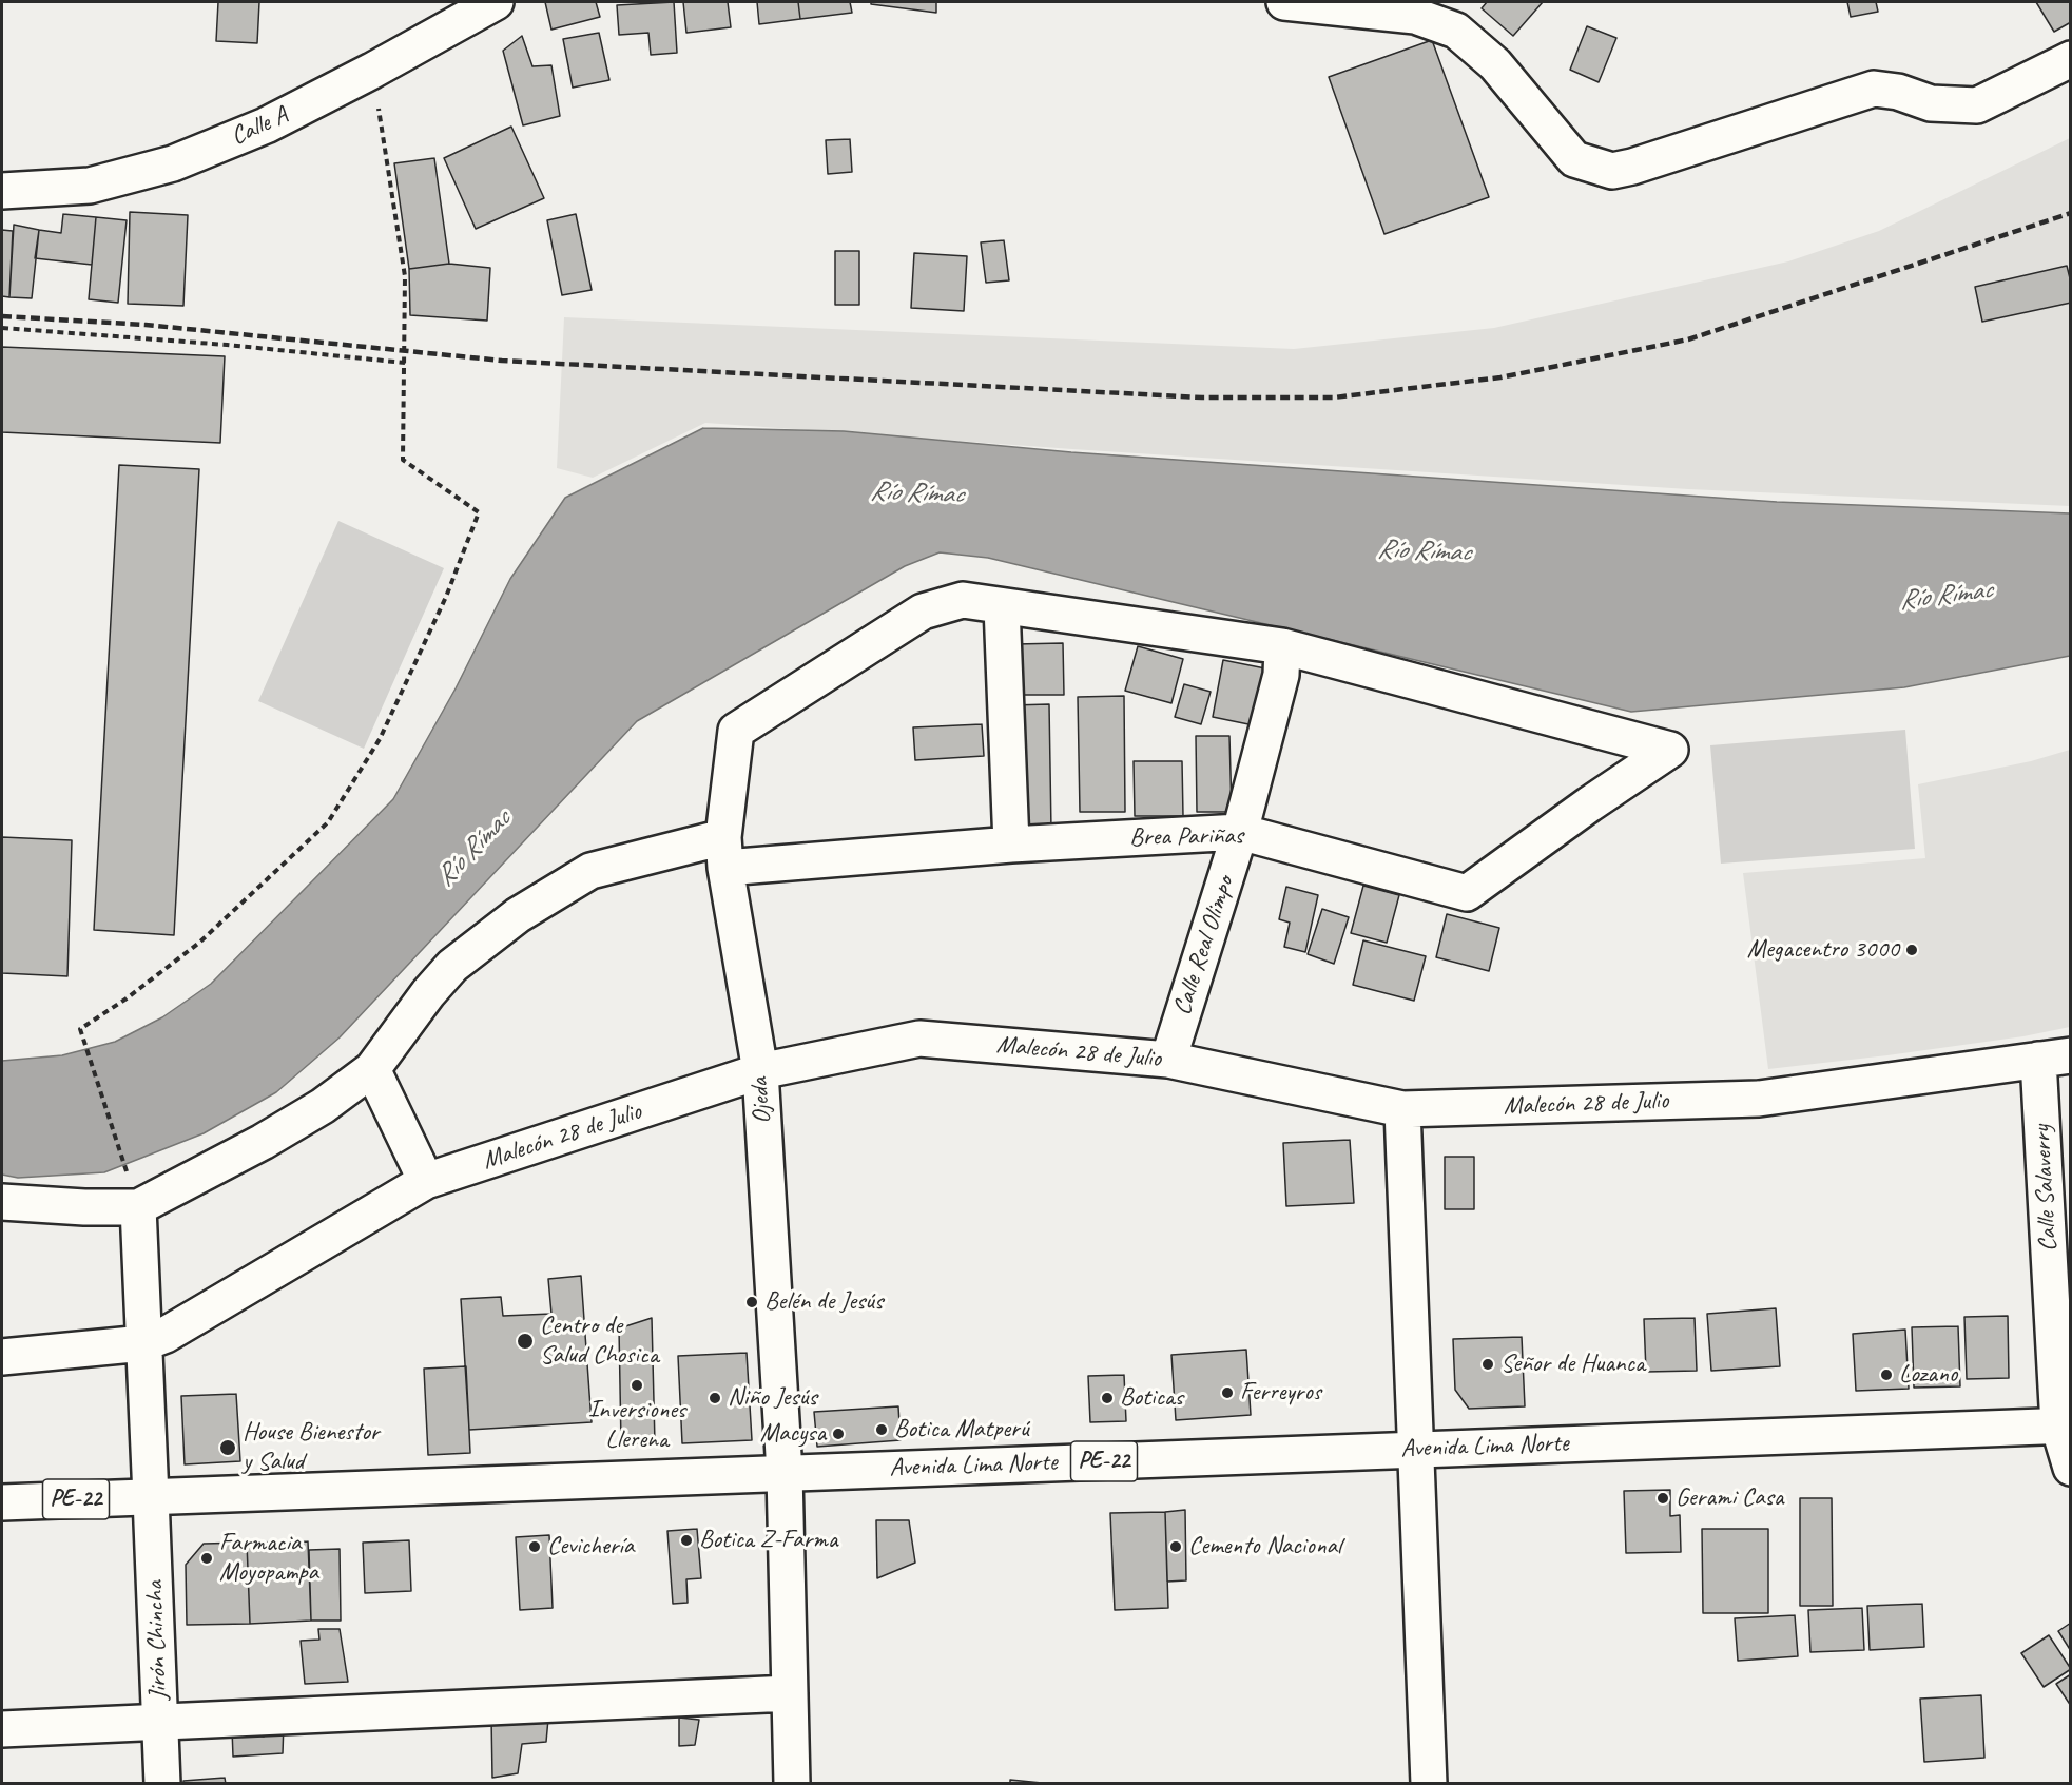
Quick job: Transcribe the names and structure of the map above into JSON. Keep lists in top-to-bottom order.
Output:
{
  "streets": {
    "main road": [
      "Calle A",
      "Brea Pariñas",
      "Calle Real Olimpo",
      "Malecón 28 de Julio",
      "Ojeda",
      "Calle Salaverry",
      "Avenida Lima Norte",
      "PE-22",
      "Jirón Chincha"
    ]
  },
  "crossings": [
    ["Brea Pariñas", "Calle Real Olimpo"],
    ["Brea Pariñas", "Ojeda"],
    ["Brea Pariñas", "Jirón Chincha"],
    ["Calle Real Olimpo", "Malecón 28 de Julio"],
    ["Malecón 28 de Julio", "Ojeda"],
    ["Malecón 28 de Julio", "Calle Salaverry"],
    ["Malecón 28 de Julio", "Jirón Chincha"],
    ["Ojeda", "Avenida Lima Norte"],
    ["Calle Salaverry", "Avenida Lima Norte"],
    ["Avenida Lima Norte", "Jirón Chincha"]
  ],
  "water": ["Río Rímac"],
  "places": [
    "Megacentro 3000",
    "Belén de Jesús",
    "Centro de Salud Chosica",
    "Señor de Huanca",
    "Lozano",
    "Inversiones Llerena",
    "Ferreyros",
    "Niño Jesús",
    "Boticas",
    "Botica Matperú",
    "Macysa",
    "House Bienestor y Salud",
    "Gerami Casa",
    "Botica Z-Farma",
    "Cevichería",
    "Cemento Nacional",
    "Farmacia Moyopampa"
  ]
}
